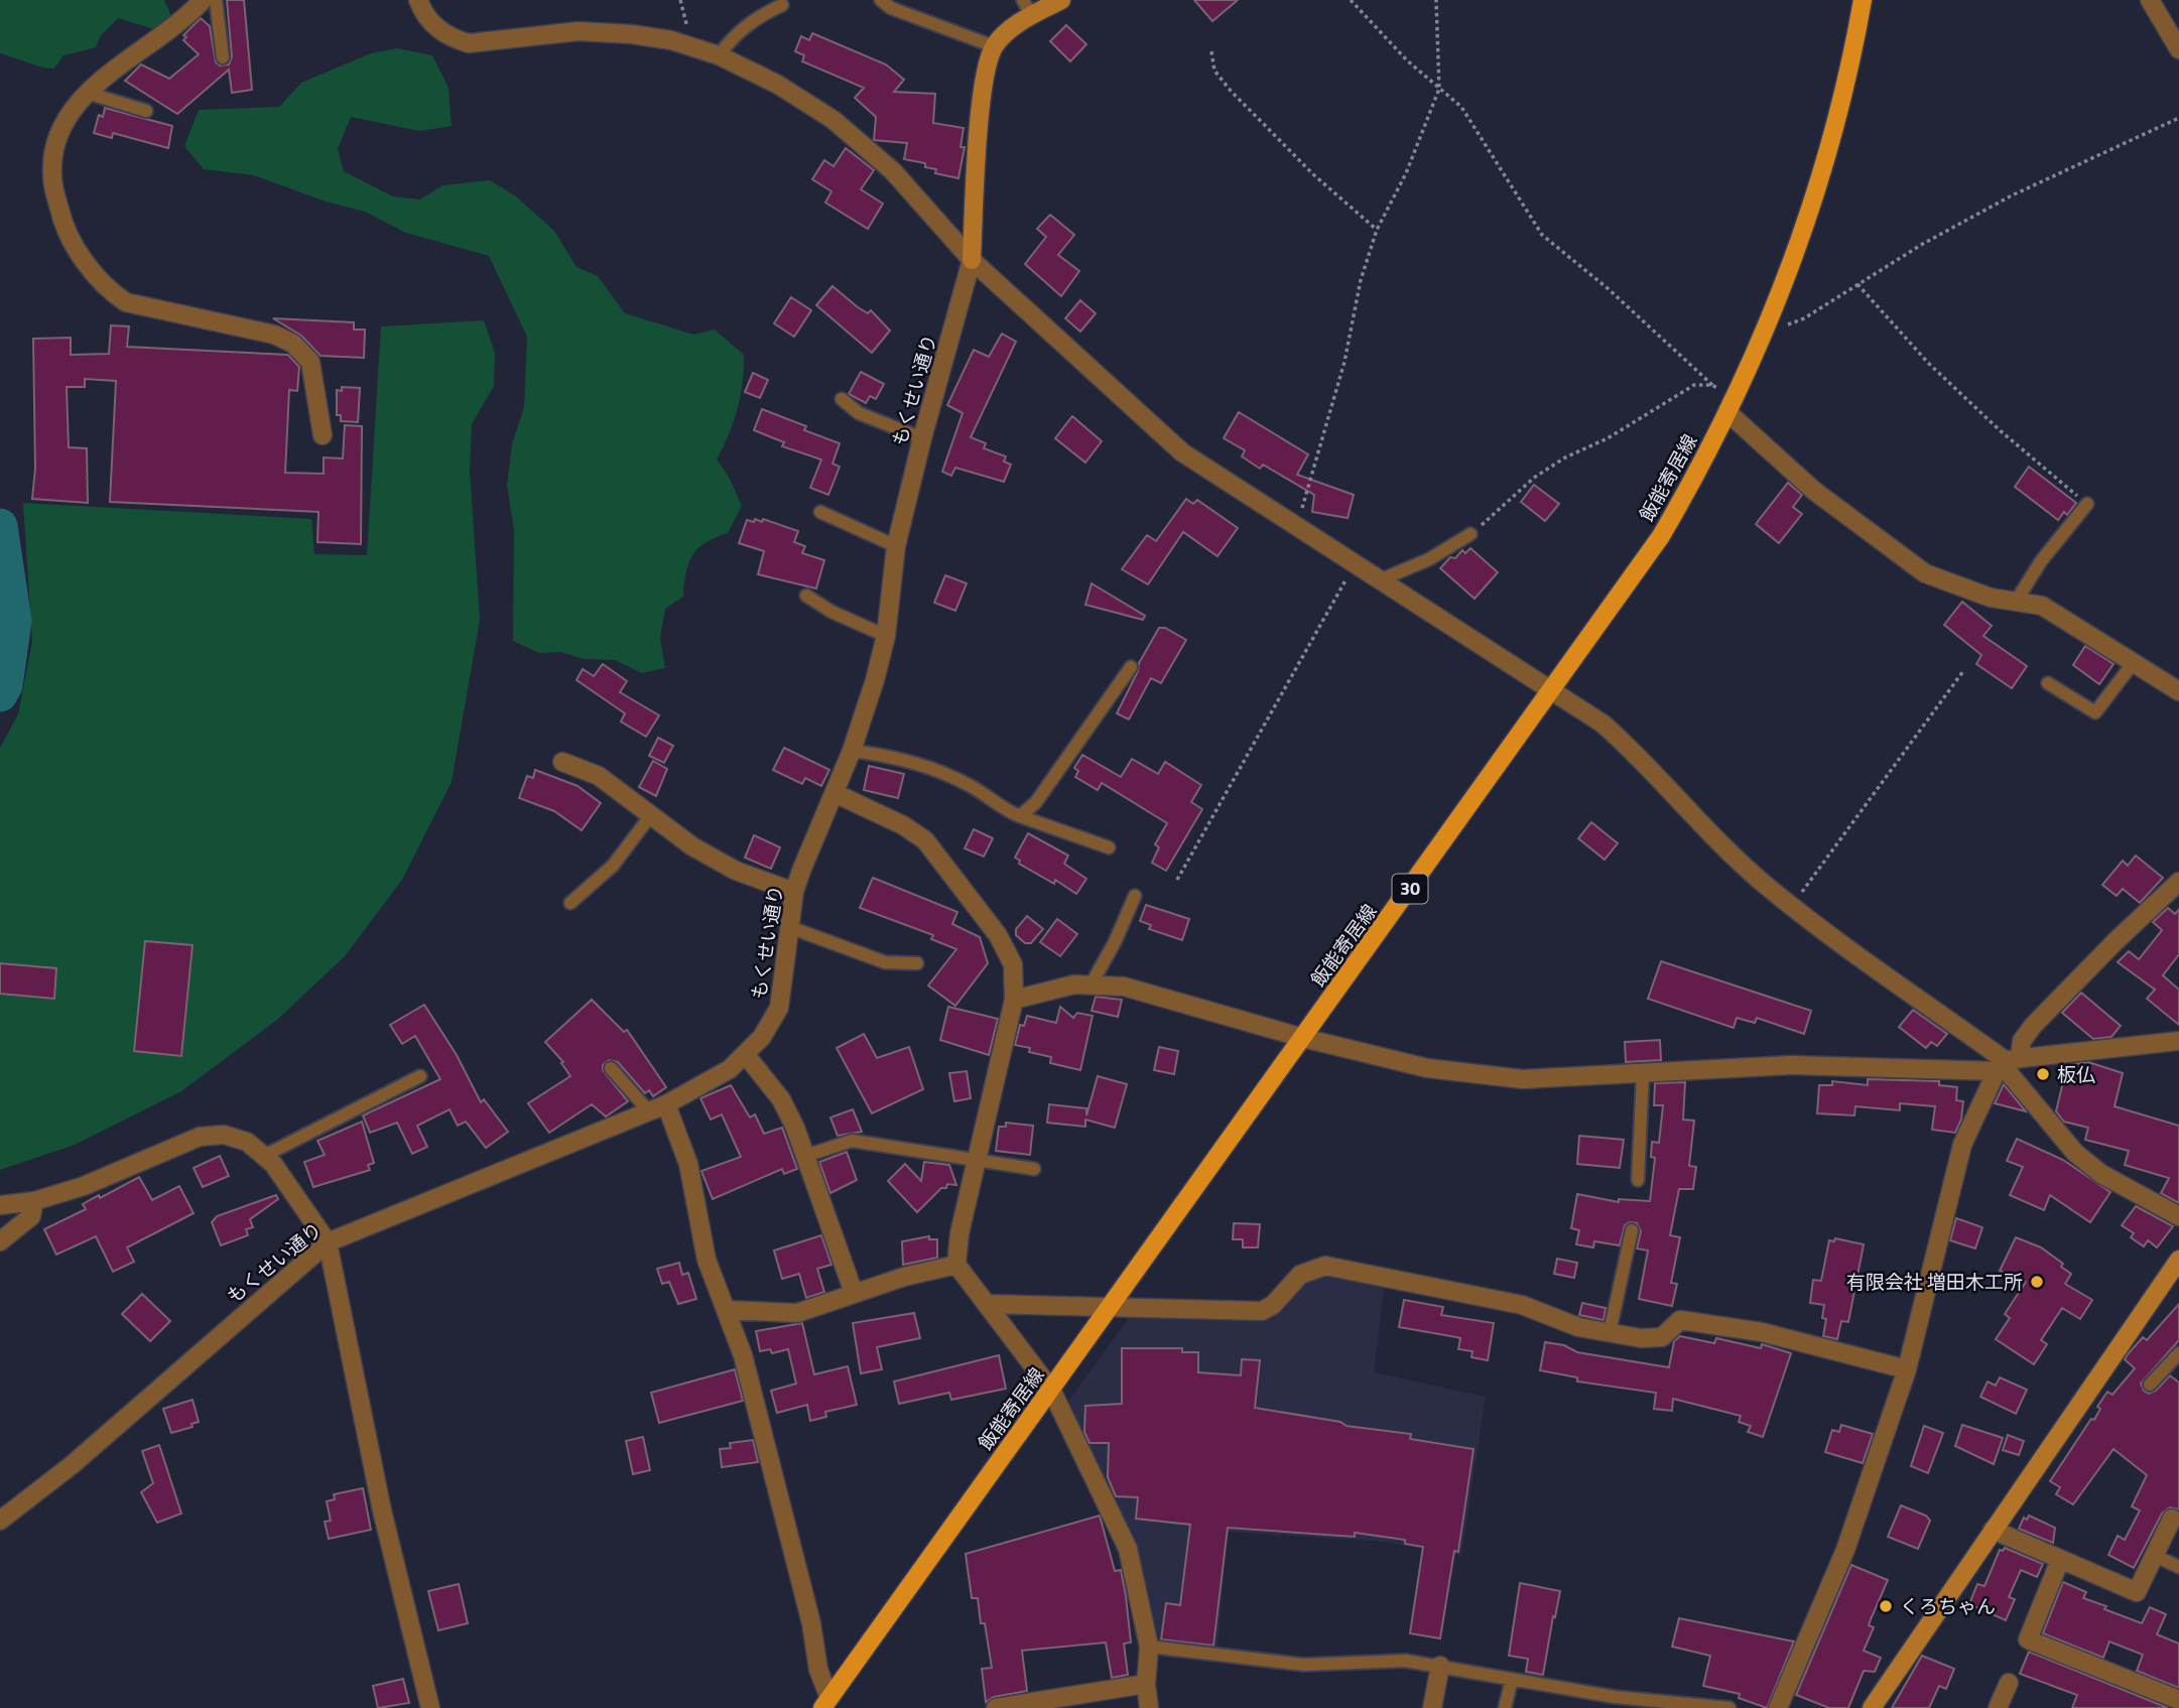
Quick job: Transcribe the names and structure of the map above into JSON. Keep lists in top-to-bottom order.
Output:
{
  "streets": {
    "main road": ["飯能寄居線", "30"],
    "street": ["もくせい通り"]
  },
  "places": ["板仏", "有限会社 増田木工所", "くろちゃん"]
}
